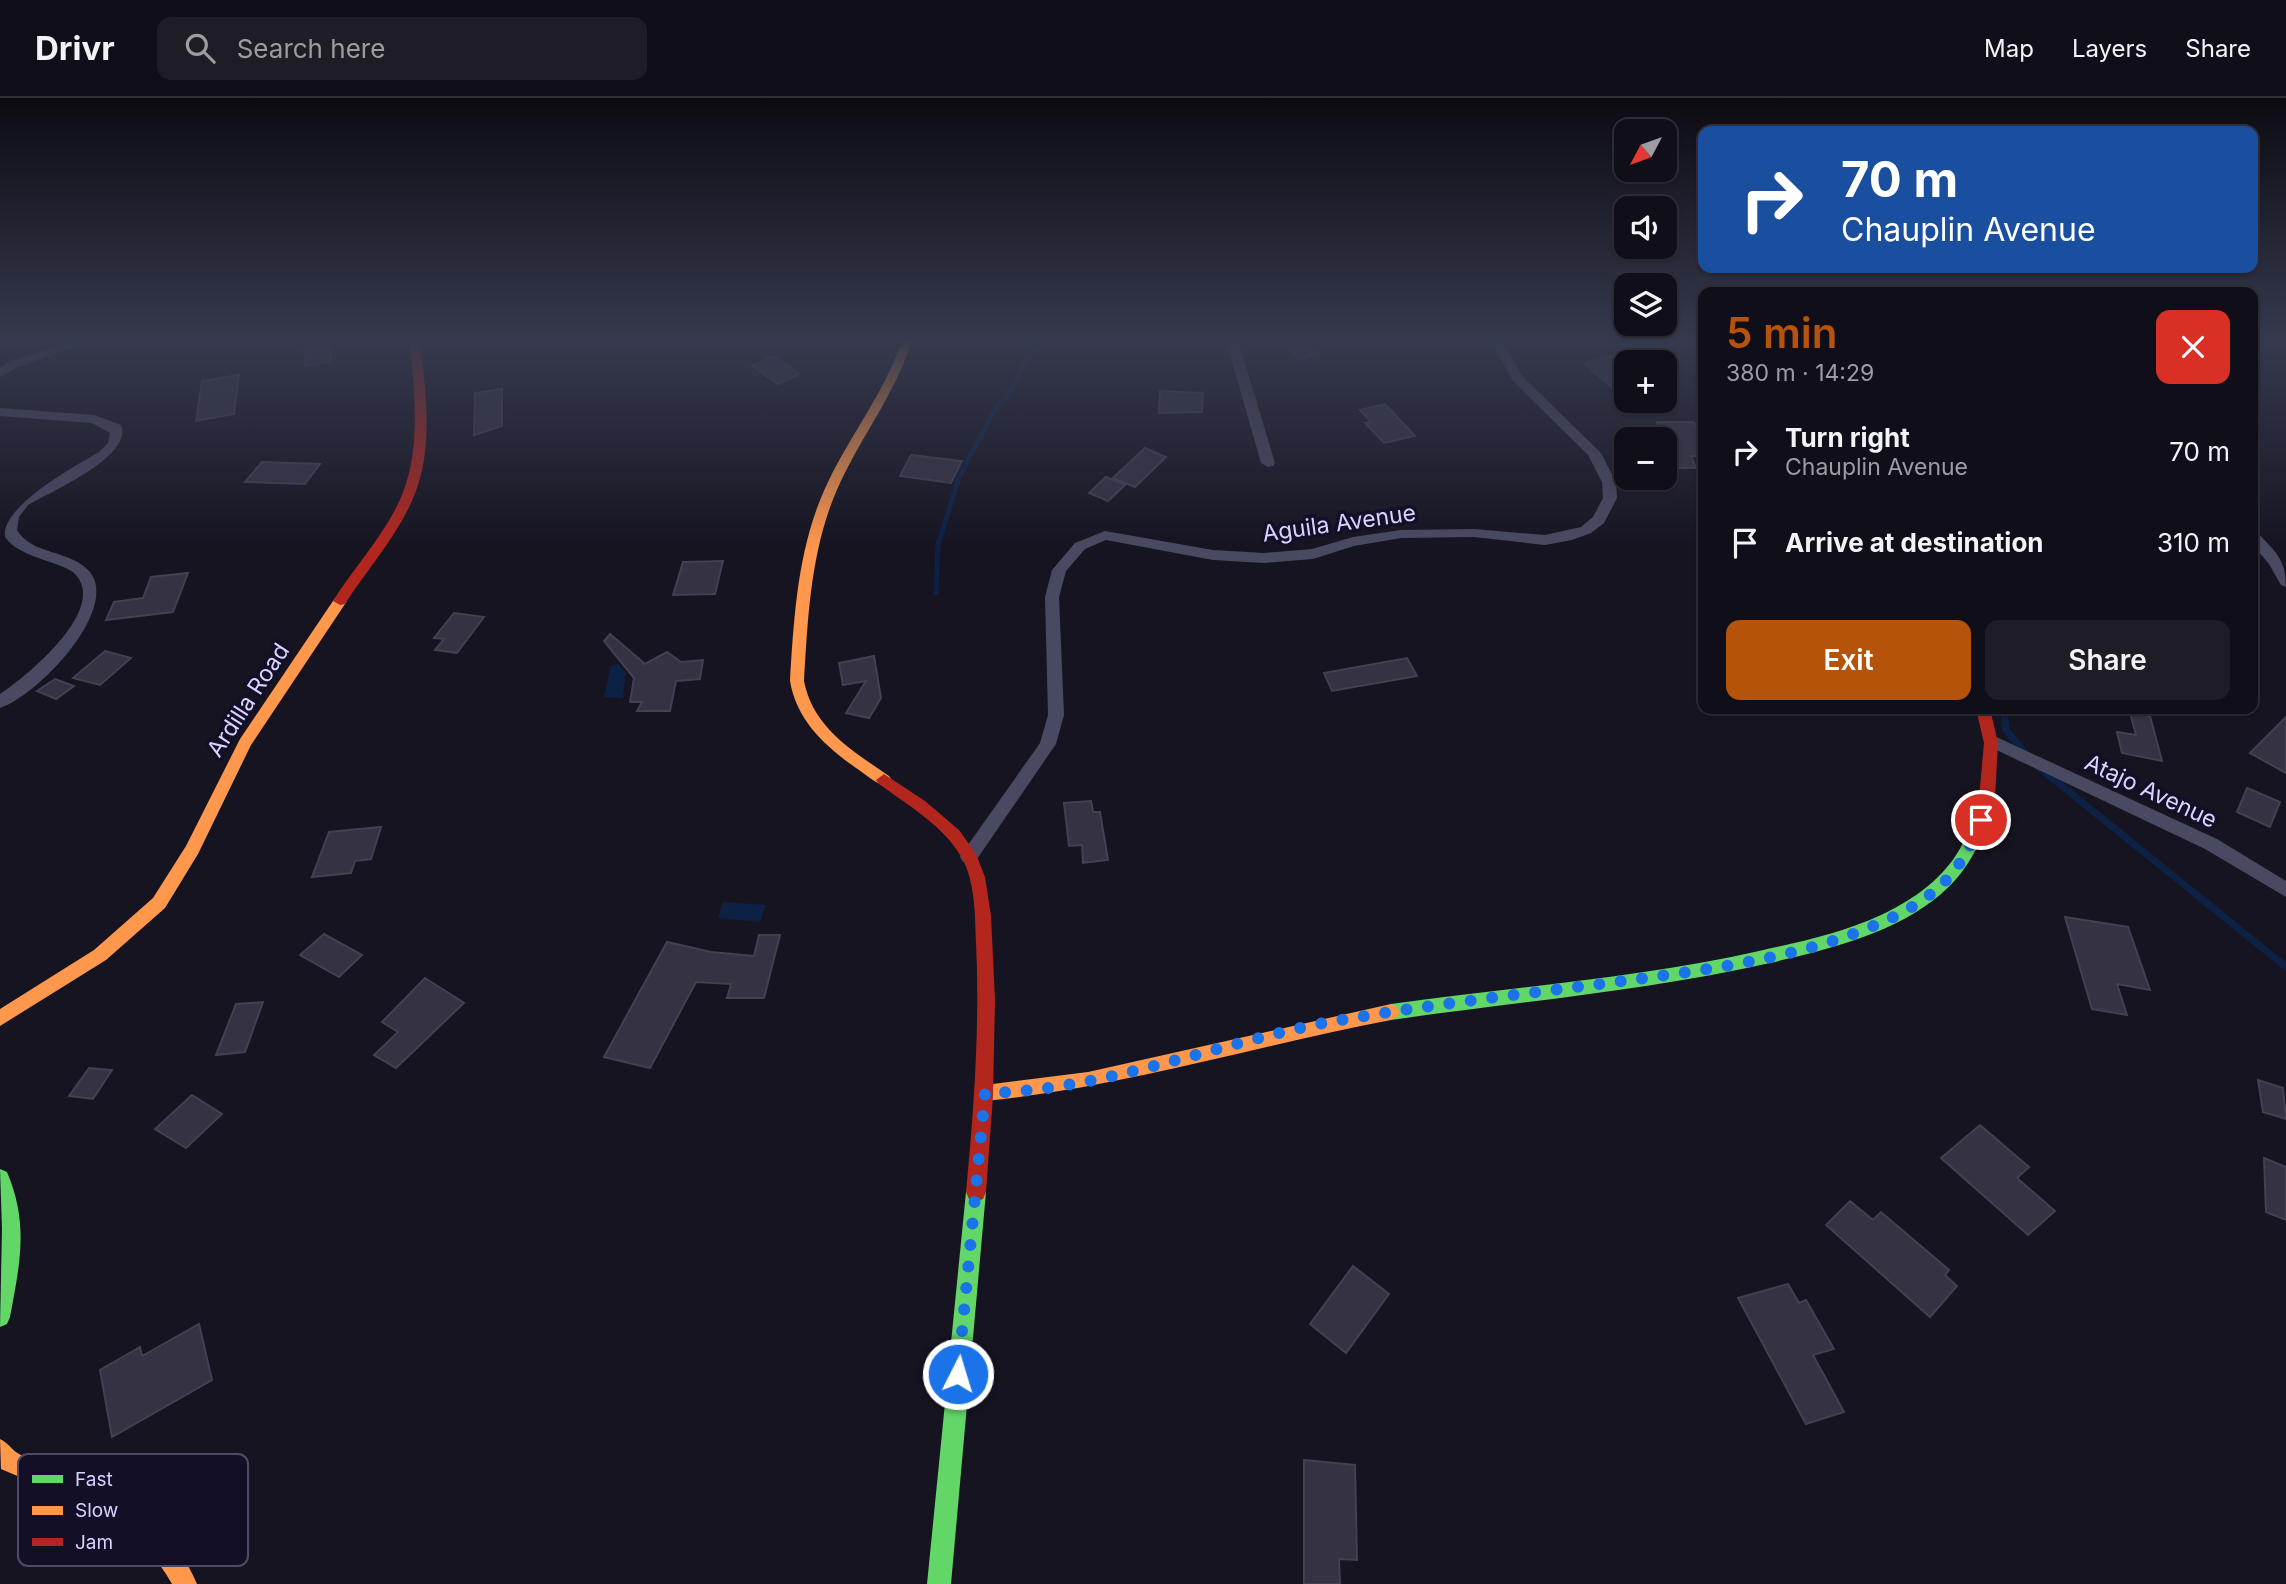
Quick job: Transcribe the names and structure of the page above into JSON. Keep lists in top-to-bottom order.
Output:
{
  "streets": {
    "street": ["Aguila Avenue", "Ardilla Road", "Atajo Avenue"]
  },
  "legend": ["Fast", "Slow", "Jam"],
  "north": "bottom left",
  "page": {
    "header": "Drivr",
    "search": "Search here",
    "nav": ["Map", "Layers", "Share"],
    "map_buttons": ["+", "−"],
    "turn": ["70 m", "Chauplin Avenue"],
    "heading": ["5 min", "380 m · 14:29"],
    "list": [
      {
        "name": "Turn right",
        "note": "Chauplin Avenue",
        "value": "70 m"
      },
      {
        "name": "Arrive at destination",
        "value": "310 m"
      }
    ],
    "buttons": ["Exit", "Share"]
  }
}
